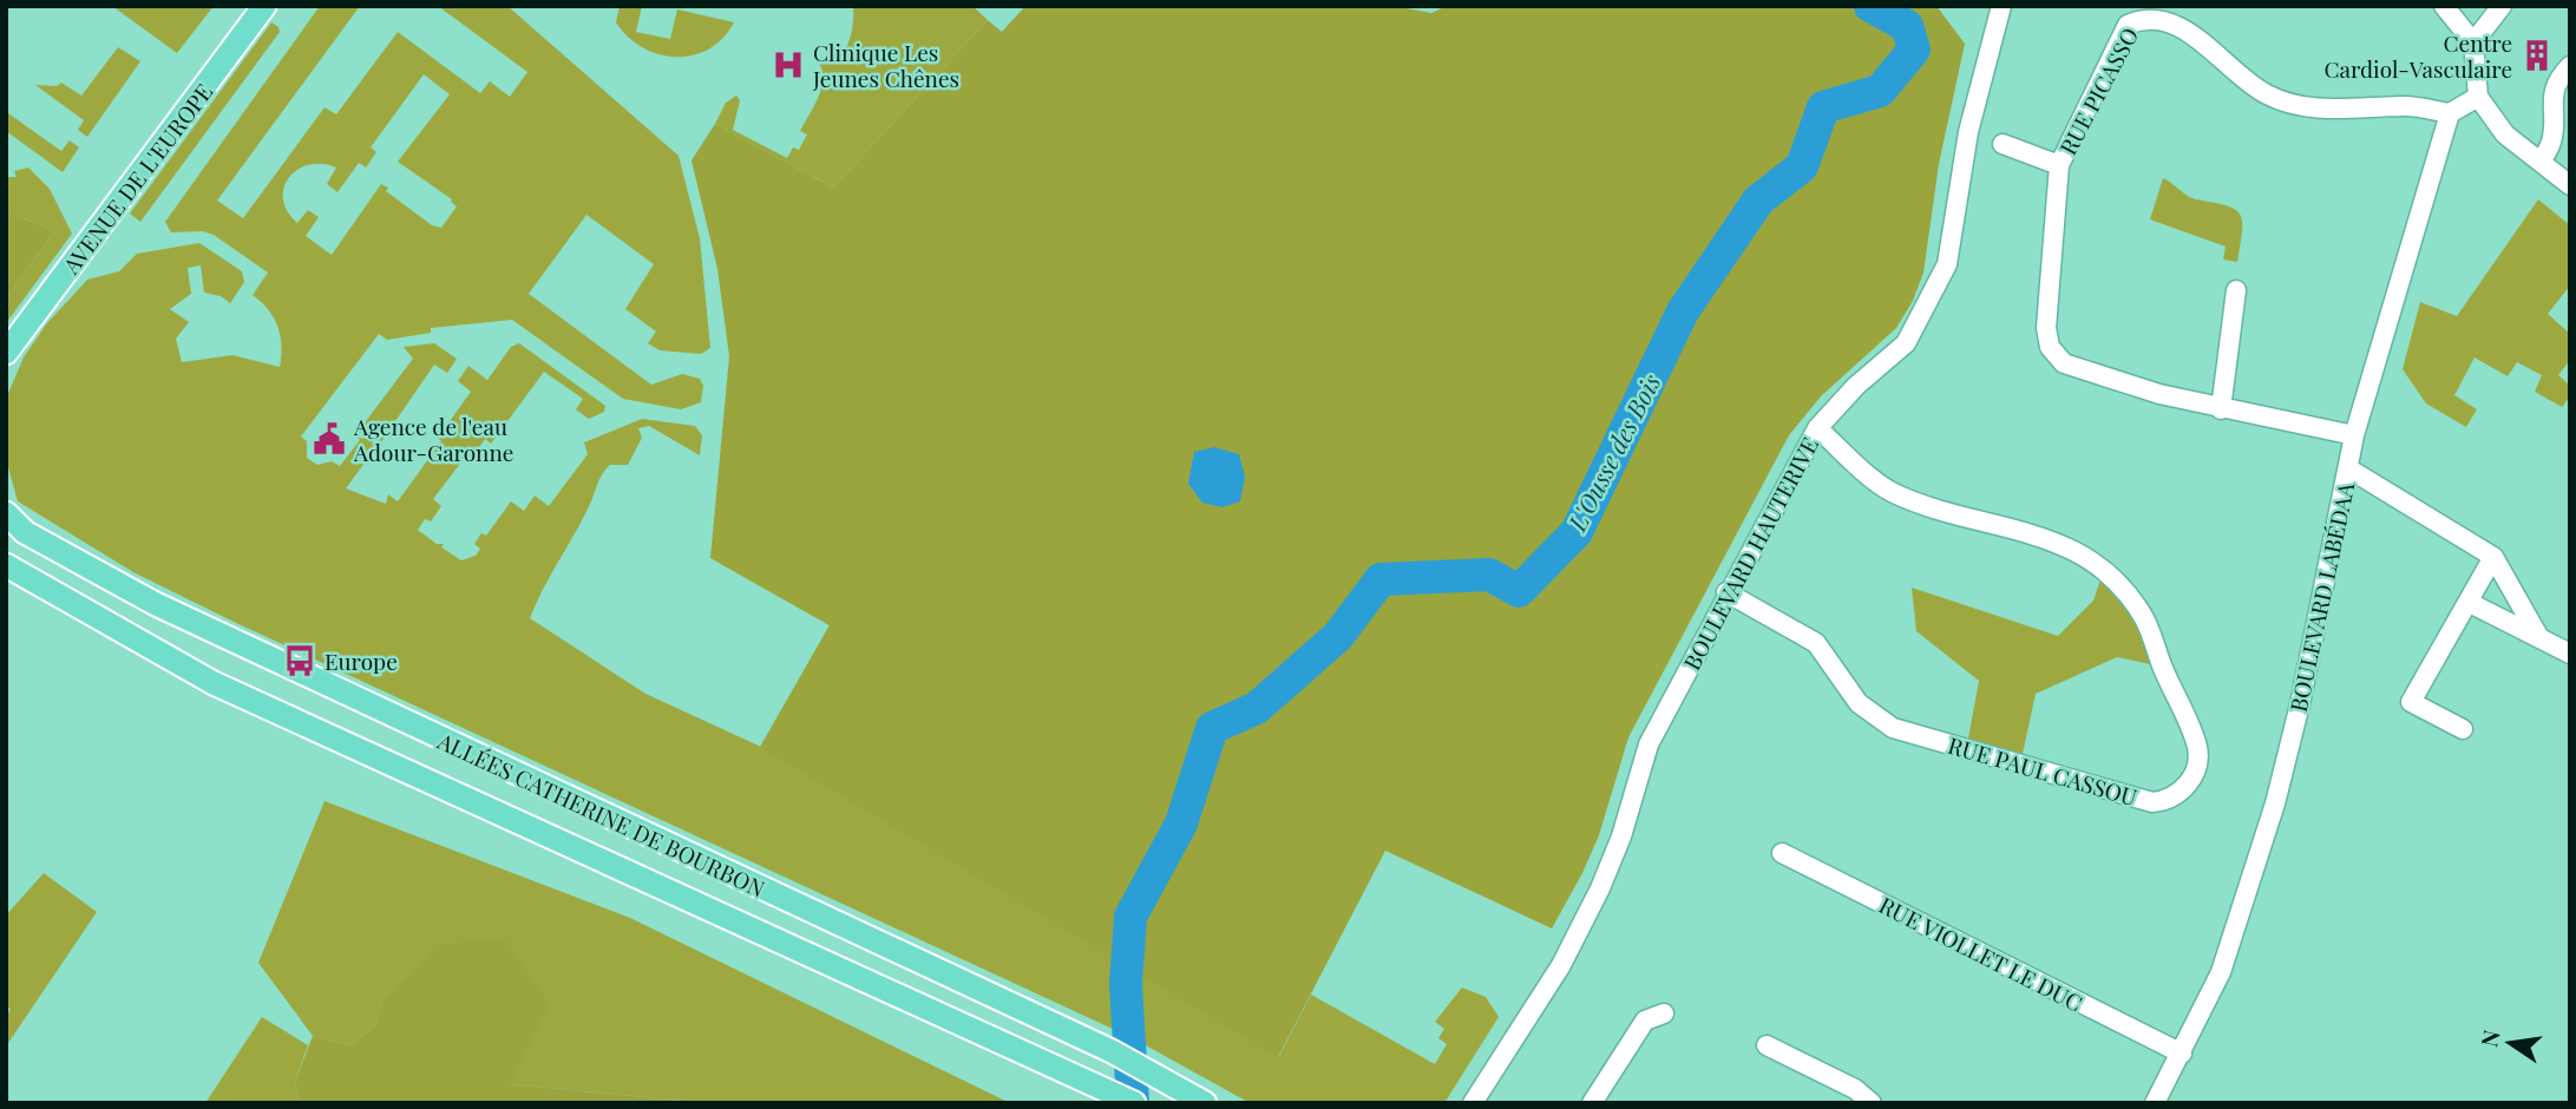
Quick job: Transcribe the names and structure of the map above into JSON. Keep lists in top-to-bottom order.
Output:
{
  "streets": {
    "main road": ["AVENUE DE L'EUROPE", "ALLÉES CATHERINE DE BOURBON"],
    "street": [
      "RUE PICASSO",
      "BOULEVARD HAUTERIVE",
      "BOULEVARD LABÉDAA",
      "RUE PAUL CASSOU",
      "RUE VIOLLET LE DUC"
    ]
  },
  "crossings": [
    ["RUE PICASSO", "BOULEVARD LABÉDAA"],
    ["BOULEVARD HAUTERIVE", "RUE PAUL CASSOU"],
    ["BOULEVARD LABÉDAA", "RUE VIOLLET LE DUC"]
  ],
  "water": ["L'Ousse des Bois"],
  "places": {
    "building": ["Centre Cardiol-Vasculaire"],
    "hospital": ["Clinique Les Jeunes Chênes"],
    "public building": ["Agence de l'eau Adour-Garonne"],
    "bus stop": ["Europe"]
  },
  "north": "left"
}
